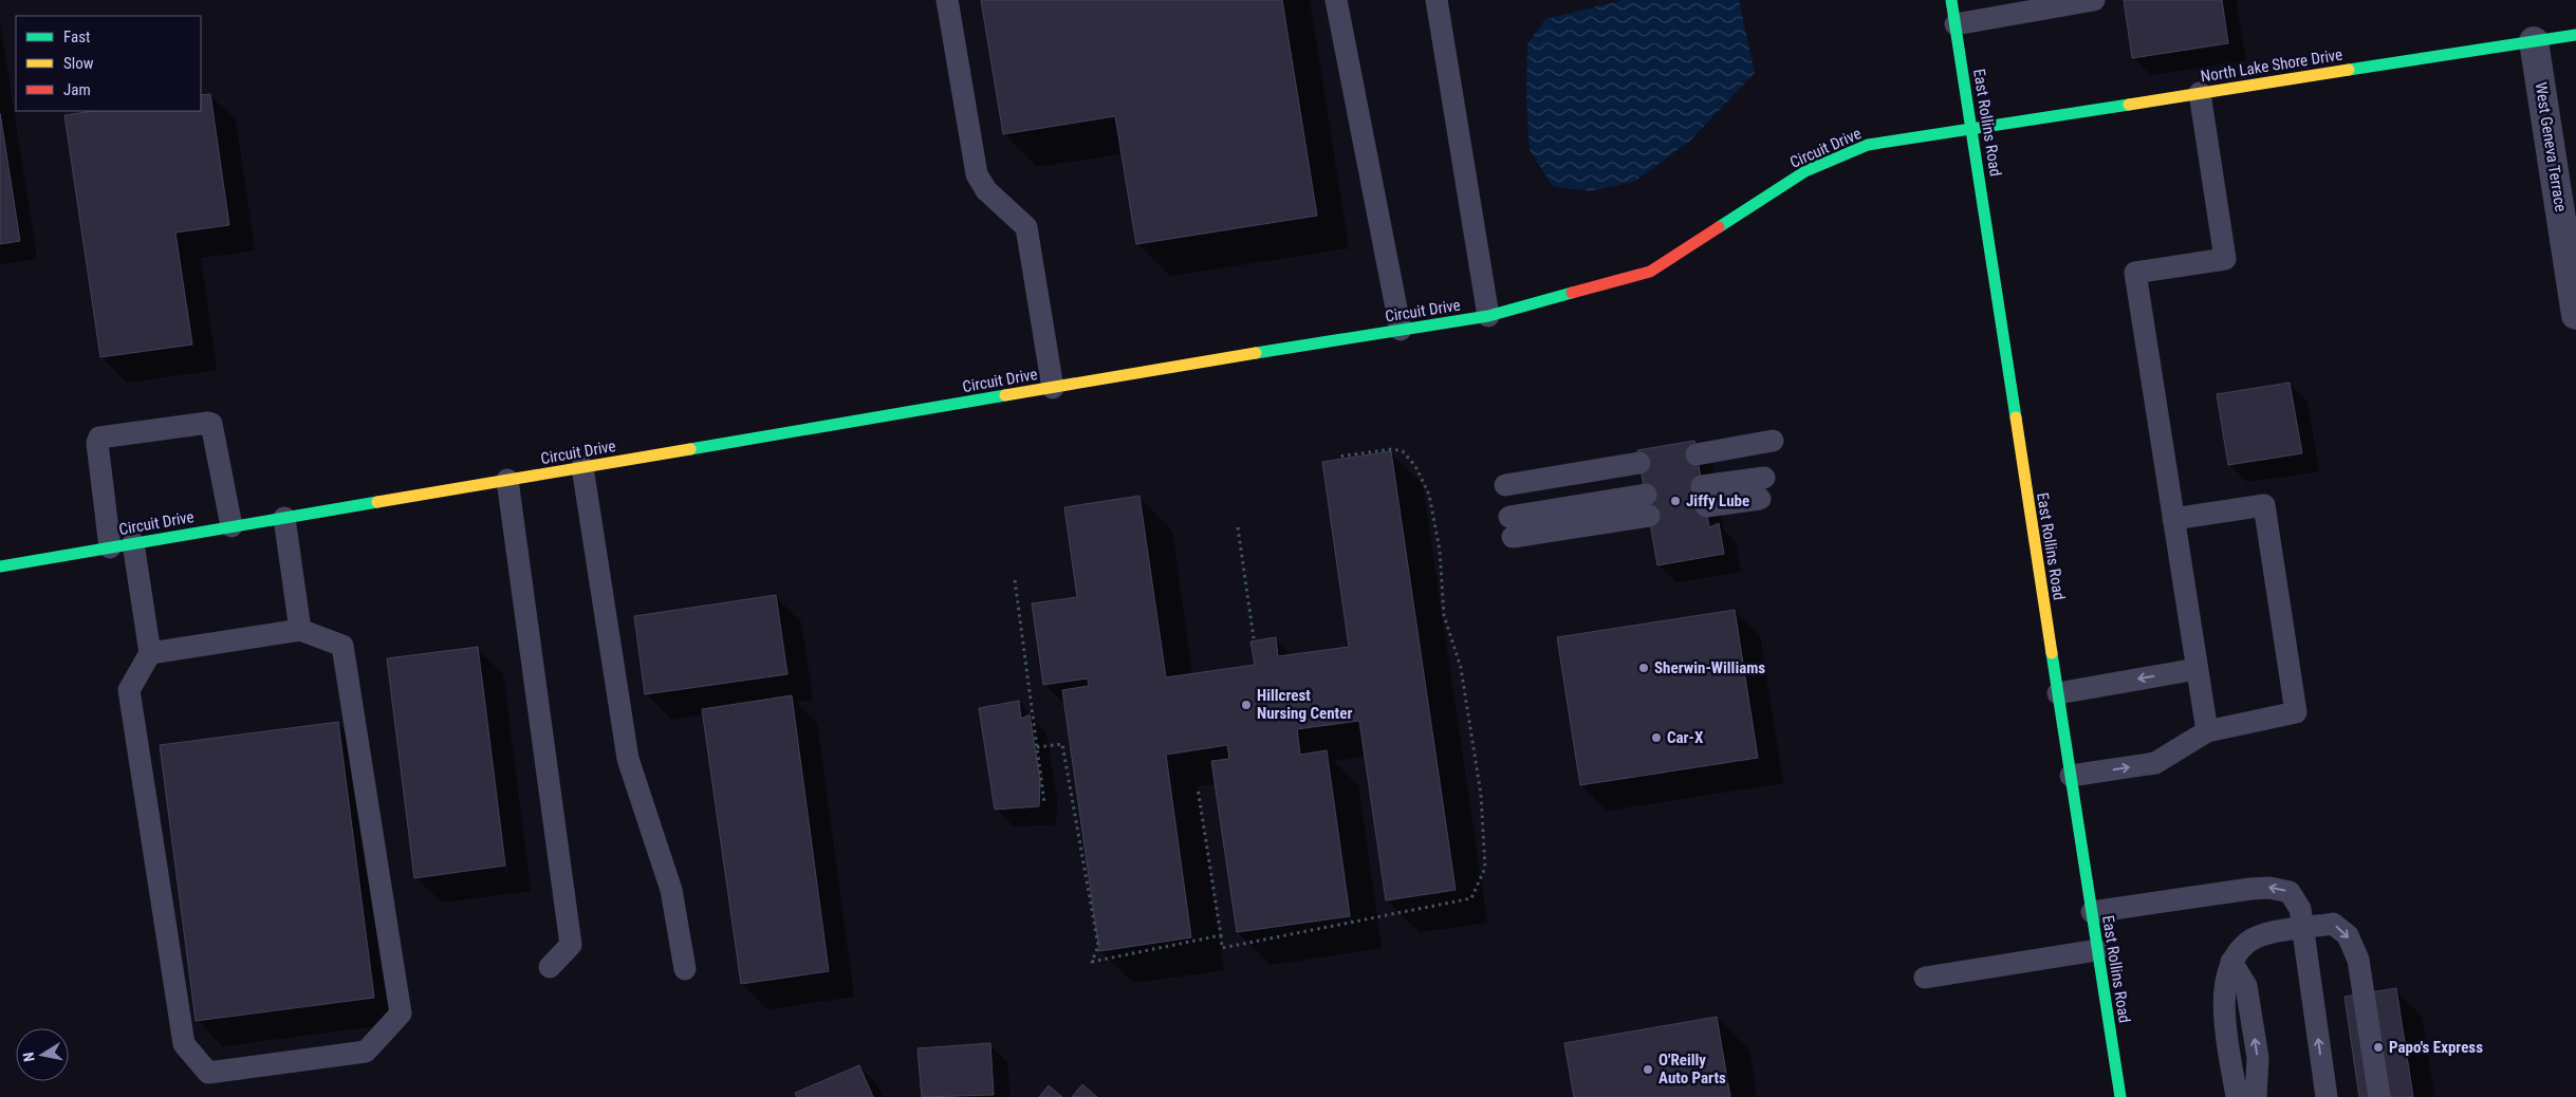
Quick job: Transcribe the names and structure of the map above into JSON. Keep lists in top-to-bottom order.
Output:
{
  "streets": {
    "street": [
      "North Lake Shore Drive",
      "East Rollins Road",
      "West Geneva Terrace",
      "Circuit Drive"
    ]
  },
  "crossings": [
    ["North Lake Shore Drive", "East Rollins Road"],
    ["North Lake Shore Drive", "West Geneva Terrace"],
    ["North Lake Shore Drive", "Circuit Drive"],
    ["East Rollins Road", "Circuit Drive"]
  ],
  "places": [
    "Jiffy Lube",
    "Sherwin-Williams",
    "Hillcrest Nursing Center",
    "Car-X",
    "Papo's Express",
    "O'Reilly Auto Parts"
  ],
  "legend": ["Fast", "Slow", "Jam"],
  "north": "left"
}
